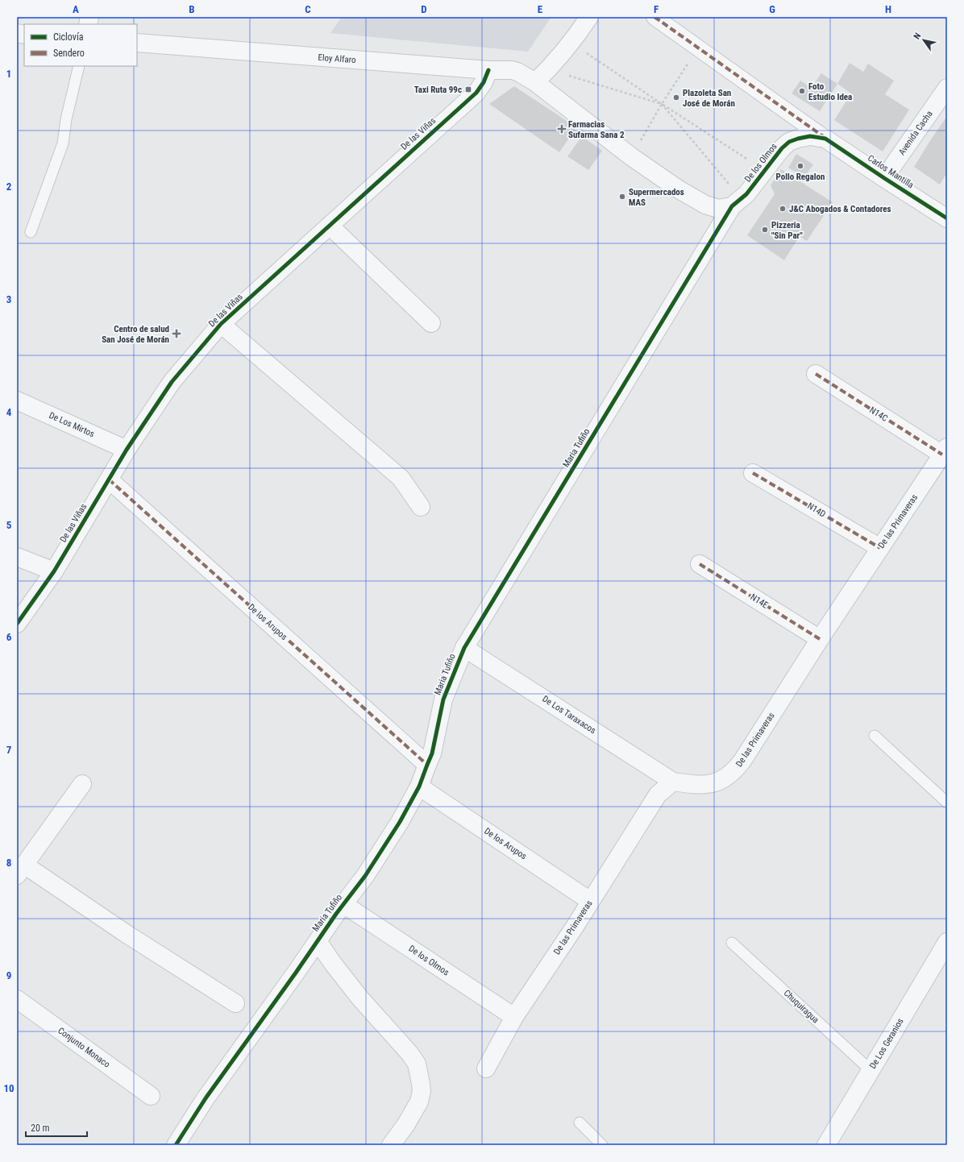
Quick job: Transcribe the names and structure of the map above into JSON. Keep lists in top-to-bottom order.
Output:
{
  "streets": {
    "street": [
      "Eloy Alfaro",
      "Avenida Cacha",
      "De las Viñas",
      "De los Olmos",
      "Carlos Mantilla",
      "N14C",
      "De Los Mirtos",
      "Maria Tufiño",
      "N14D",
      "De las Primaveras",
      "N14E",
      "De los Arupos",
      "De Los Taraxacos",
      "De Los Geranios",
      "Conjunto Monaco"
    ],
    "lane": ["Chuquiragua"]
  },
  "crossings": [
    ["Eloy Alfaro", "De las Viñas"],
    ["Eloy Alfaro", "De los Olmos"],
    ["Eloy Alfaro", "Maria Tufiño"],
    ["Avenida Cacha", "Carlos Mantilla"],
    ["De las Viñas", "De Los Mirtos"],
    ["De las Viñas", "De los Arupos"],
    ["De los Olmos", "Carlos Mantilla"],
    ["De los Olmos", "Maria Tufiño"],
    ["De los Olmos", "De las Primaveras"],
    ["N14C", "De las Primaveras"],
    ["Maria Tufiño", "De los Arupos"],
    ["Maria Tufiño", "De Los Taraxacos"],
    ["N14D", "De las Primaveras"],
    ["De las Primaveras", "N14E"],
    ["De las Primaveras", "De los Arupos"],
    ["De las Primaveras", "De Los Taraxacos"],
    ["Chuquiragua", "De Los Geranios"]
  ],
  "places": {
    "transit": ["Taxi Ruta 99c"],
    "other": [
      "Foto Estudio Idea",
      "Plazoleta San José de Morán",
      "Pollo Regalon",
      "Supermercados MAS",
      "J&C Abogados & Contadores",
      "Pizzeria \"Sin Par\""
    ],
    "health": ["Farmacias Sufarma Sana 2", "Centro de salud San José de Morán"]
  },
  "legend": ["Ciclovía", "Sendero"],
  "scale_bar": "20 m",
  "north": "top left",
  "grid": {
    "columns": [
      "A",
      "B",
      "C",
      "D",
      "E",
      "F",
      "G",
      "H"
    ],
    "rows": [
      "1",
      "2",
      "3",
      "4",
      "5",
      "6",
      "7",
      "8",
      "9",
      "10"
    ]
  }
}
